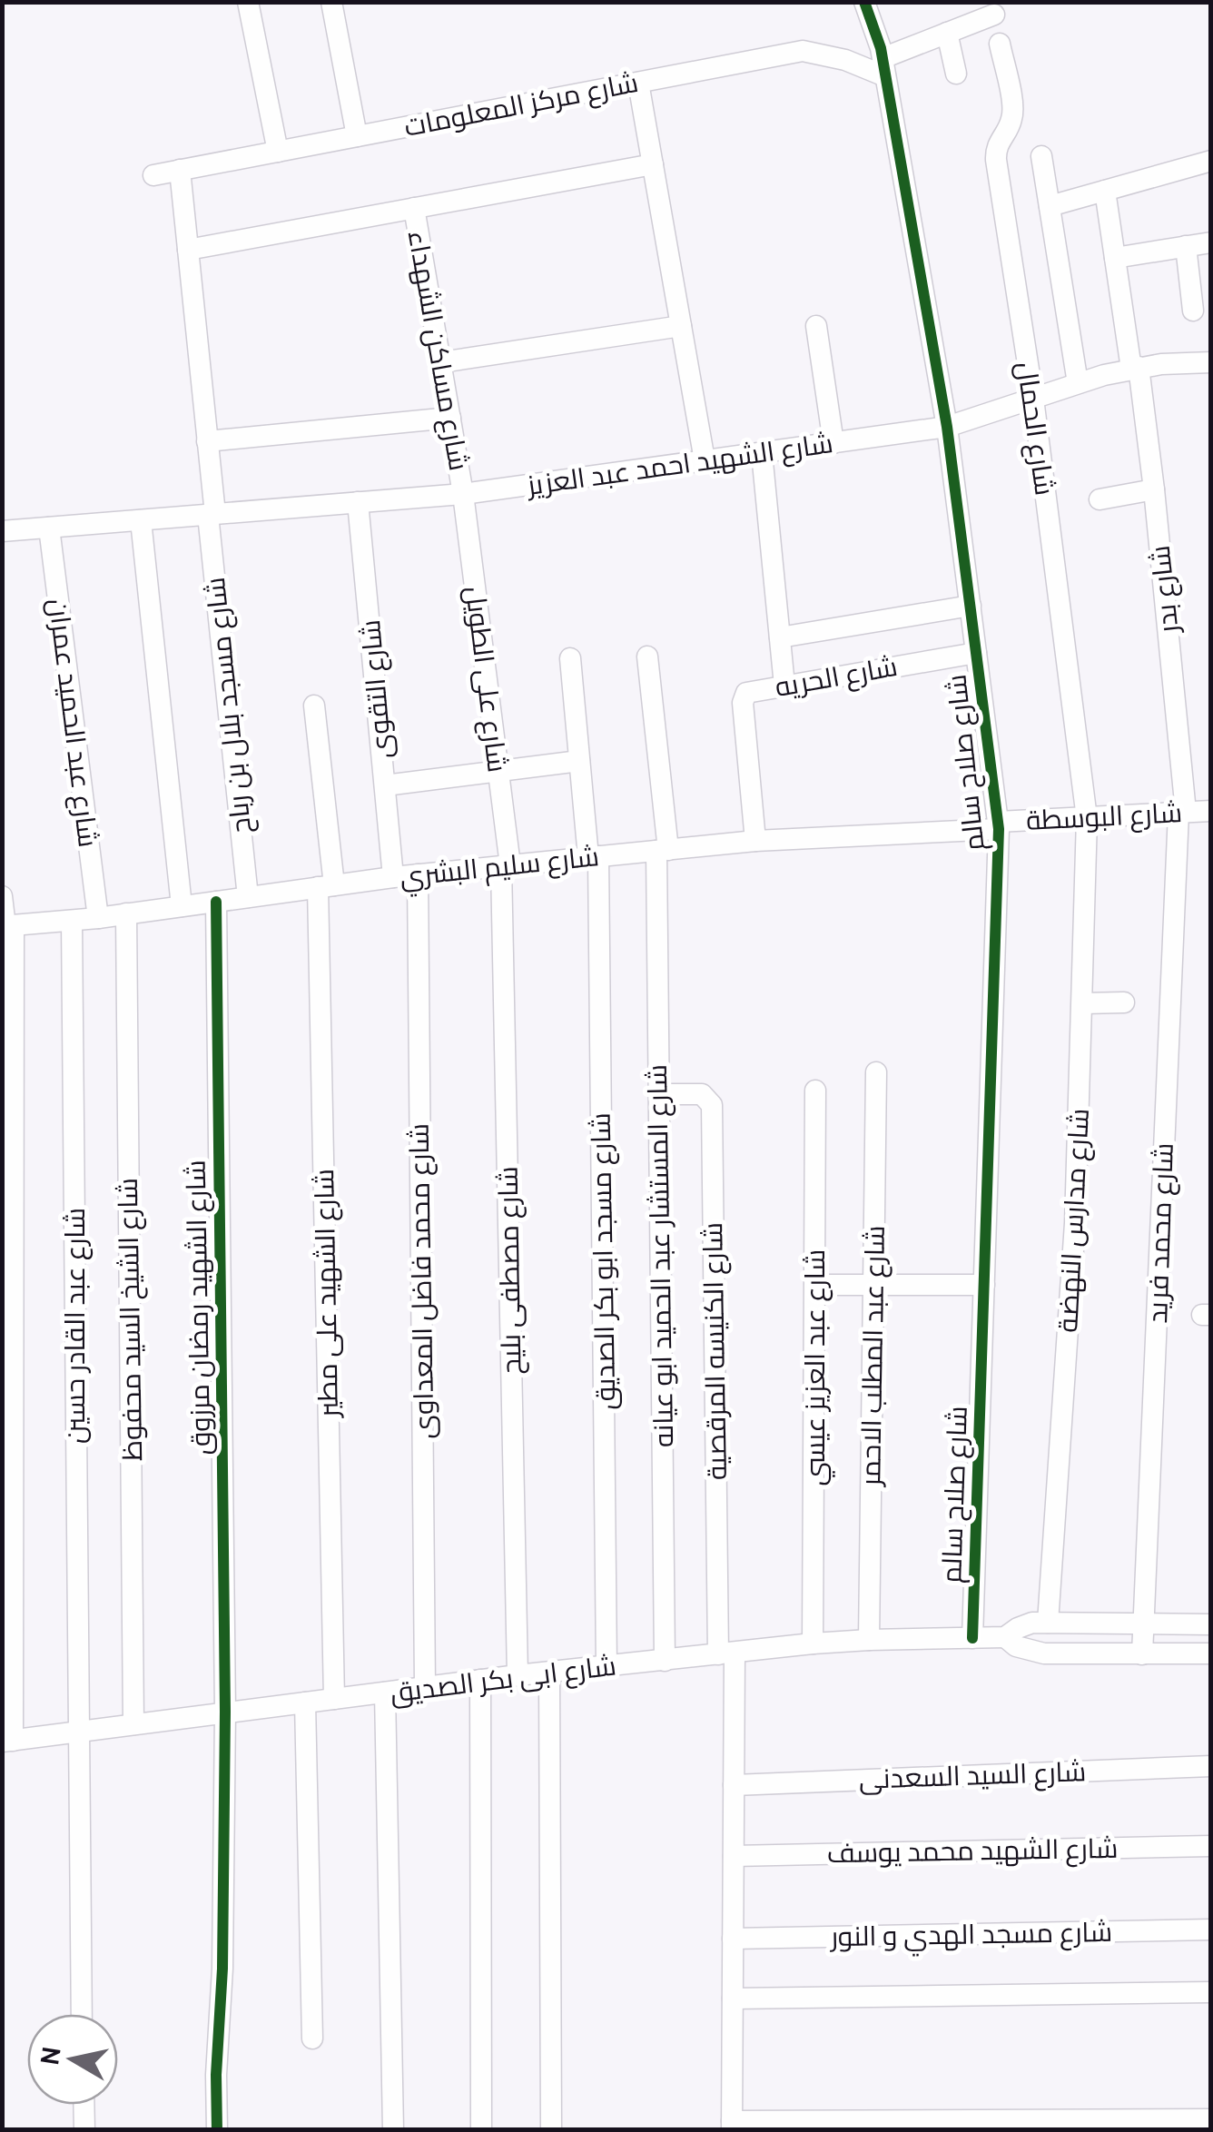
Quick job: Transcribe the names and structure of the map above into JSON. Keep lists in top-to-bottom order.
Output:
{
  "streets": {
    "street": [
      "شارع مركز المعلومات",
      "شارع مساكن الشهداء",
      "شارع الحمال",
      "شارع الشهيد احمد عبد العزيز",
      "شارع بدر",
      "شارع الحريه",
      "شارع على الطويل",
      "شارع التقوى",
      "شارع مسجد بلال بن رباح",
      "شارع عبد الحميد عمران",
      "شارع صلاح سالم",
      "شارع البوسطة",
      "شارع سليم البشري",
      "شارع مدارس النهضة",
      "شارع محمد فريد",
      "شارع المستشار عبد الحميد ابو عيانه",
      "شارع مسجد ابو بكر الصديق",
      "شارع مصطفى بليح",
      "شارع محمد فاضل المعداوى",
      "شارع الشهيد على مطير",
      "شارع الشهيد رمضان مرزوق",
      "شارع الشيخ السيد محفوظ",
      "شارع عبد القادر حسين",
      "شارع الكنيسه المرقصية",
      "شارع عبد المطلب الاحمر",
      "شارع عبد العزيز عيسي",
      "شارع ابى بكر الصديق",
      "شارع السيد السعدنى",
      "شارع الشهيد محمد يوسف",
      "شارع مسجد الهدي و النور"
    ]
  },
  "crossings": [
    ["شارع مركز المعلومات", "شارع مسجد بلال بن رباح"],
    ["شارع مركز المعلومات", "شارع صلاح سالم"],
    ["شارع مساكن الشهداء", "شارع الشهيد احمد عبد العزيز"],
    ["شارع مساكن الشهداء", "شارع على الطويل"],
    ["شارع الحمال", "شارع الشهيد احمد عبد العزيز"],
    ["شارع الحمال", "شارع البوسطة"],
    ["شارع الحمال", "شارع مدارس النهضة"],
    ["شارع الشهيد احمد عبد العزيز", "شارع بدر"],
    ["شارع الشهيد احمد عبد العزيز", "شارع على الطويل"],
    ["شارع الشهيد احمد عبد العزيز", "شارع التقوى"],
    ["شارع الشهيد احمد عبد العزيز", "شارع مسجد بلال بن رباح"],
    ["شارع الشهيد احمد عبد العزيز", "شارع عبد الحميد عمران"],
    ["شارع الشهيد احمد عبد العزيز", "شارع صلاح سالم"],
    ["شارع بدر", "شارع البوسطة"],
    ["شارع بدر", "شارع محمد فريد"],
    ["شارع الحريه", "شارع صلاح سالم"],
    ["شارع الحريه", "شارع سليم البشري"],
    ["شارع على الطويل", "شارع سليم البشري"],
    ["شارع على الطويل", "شارع مصطفى بليح"],
    ["شارع التقوى", "شارع سليم البشري"],
    ["شارع مسجد بلال بن رباح", "شارع سليم البشري"],
    ["شارع عبد الحميد عمران", "شارع سليم البشري"],
    ["شارع صلاح سالم", "شارع البوسطة"],
    ["شارع صلاح سالم", "شارع سليم البشري"],
    ["شارع صلاح سالم", "شارع ابى بكر الصديق"],
    ["شارع البوسطة", "شارع سليم البشري"],
    ["شارع البوسطة", "شارع مدارس النهضة"],
    ["شارع البوسطة", "شارع محمد فريد"],
    ["شارع سليم البشري", "شارع المستشار عبد الحميد ابو عيانه"],
    ["شارع سليم البشري", "شارع مسجد ابو بكر الصديق"],
    ["شارع سليم البشري", "شارع مصطفى بليح"],
    ["شارع سليم البشري", "شارع محمد فاضل المعداوى"],
    ["شارع سليم البشري", "شارع الشهيد على مطير"],
    ["شارع سليم البشري", "شارع الشهيد رمضان مرزوق"],
    ["شارع سليم البشري", "شارع الشيخ السيد محفوظ"],
    ["شارع سليم البشري", "شارع عبد القادر حسين"],
    ["شارع مدارس النهضة", "شارع ابى بكر الصديق"],
    ["شارع محمد فريد", "شارع ابى بكر الصديق"],
    ["شارع المستشار عبد الحميد ابو عيانه", "شارع الكنيسه المرقصية"],
    ["شارع المستشار عبد الحميد ابو عيانه", "شارع ابى بكر الصديق"],
    ["شارع مسجد ابو بكر الصديق", "شارع ابى بكر الصديق"],
    ["شارع مصطفى بليح", "شارع ابى بكر الصديق"],
    ["شارع محمد فاضل المعداوى", "شارع ابى بكر الصديق"],
    ["شارع الشهيد على مطير", "شارع ابى بكر الصديق"],
    ["شارع الشهيد رمضان مرزوق", "شارع ابى بكر الصديق"],
    ["شارع الشيخ السيد محفوظ", "شارع ابى بكر الصديق"],
    ["شارع عبد القادر حسين", "شارع ابى بكر الصديق"],
    ["شارع الكنيسه المرقصية", "شارع ابى بكر الصديق"],
    ["شارع الكنيسه المرقصية", "شارع السيد السعدنى"],
    ["شارع الكنيسه المرقصية", "شارع الشهيد محمد يوسف"],
    ["شارع الكنيسه المرقصية", "شارع مسجد الهدي و النور"],
    ["شارع عبد المطلب الاحمر", "شارع ابى بكر الصديق"],
    ["شارع عبد العزيز عيسي", "شارع ابى بكر الصديق"]
  ],
  "north": "left"
}
